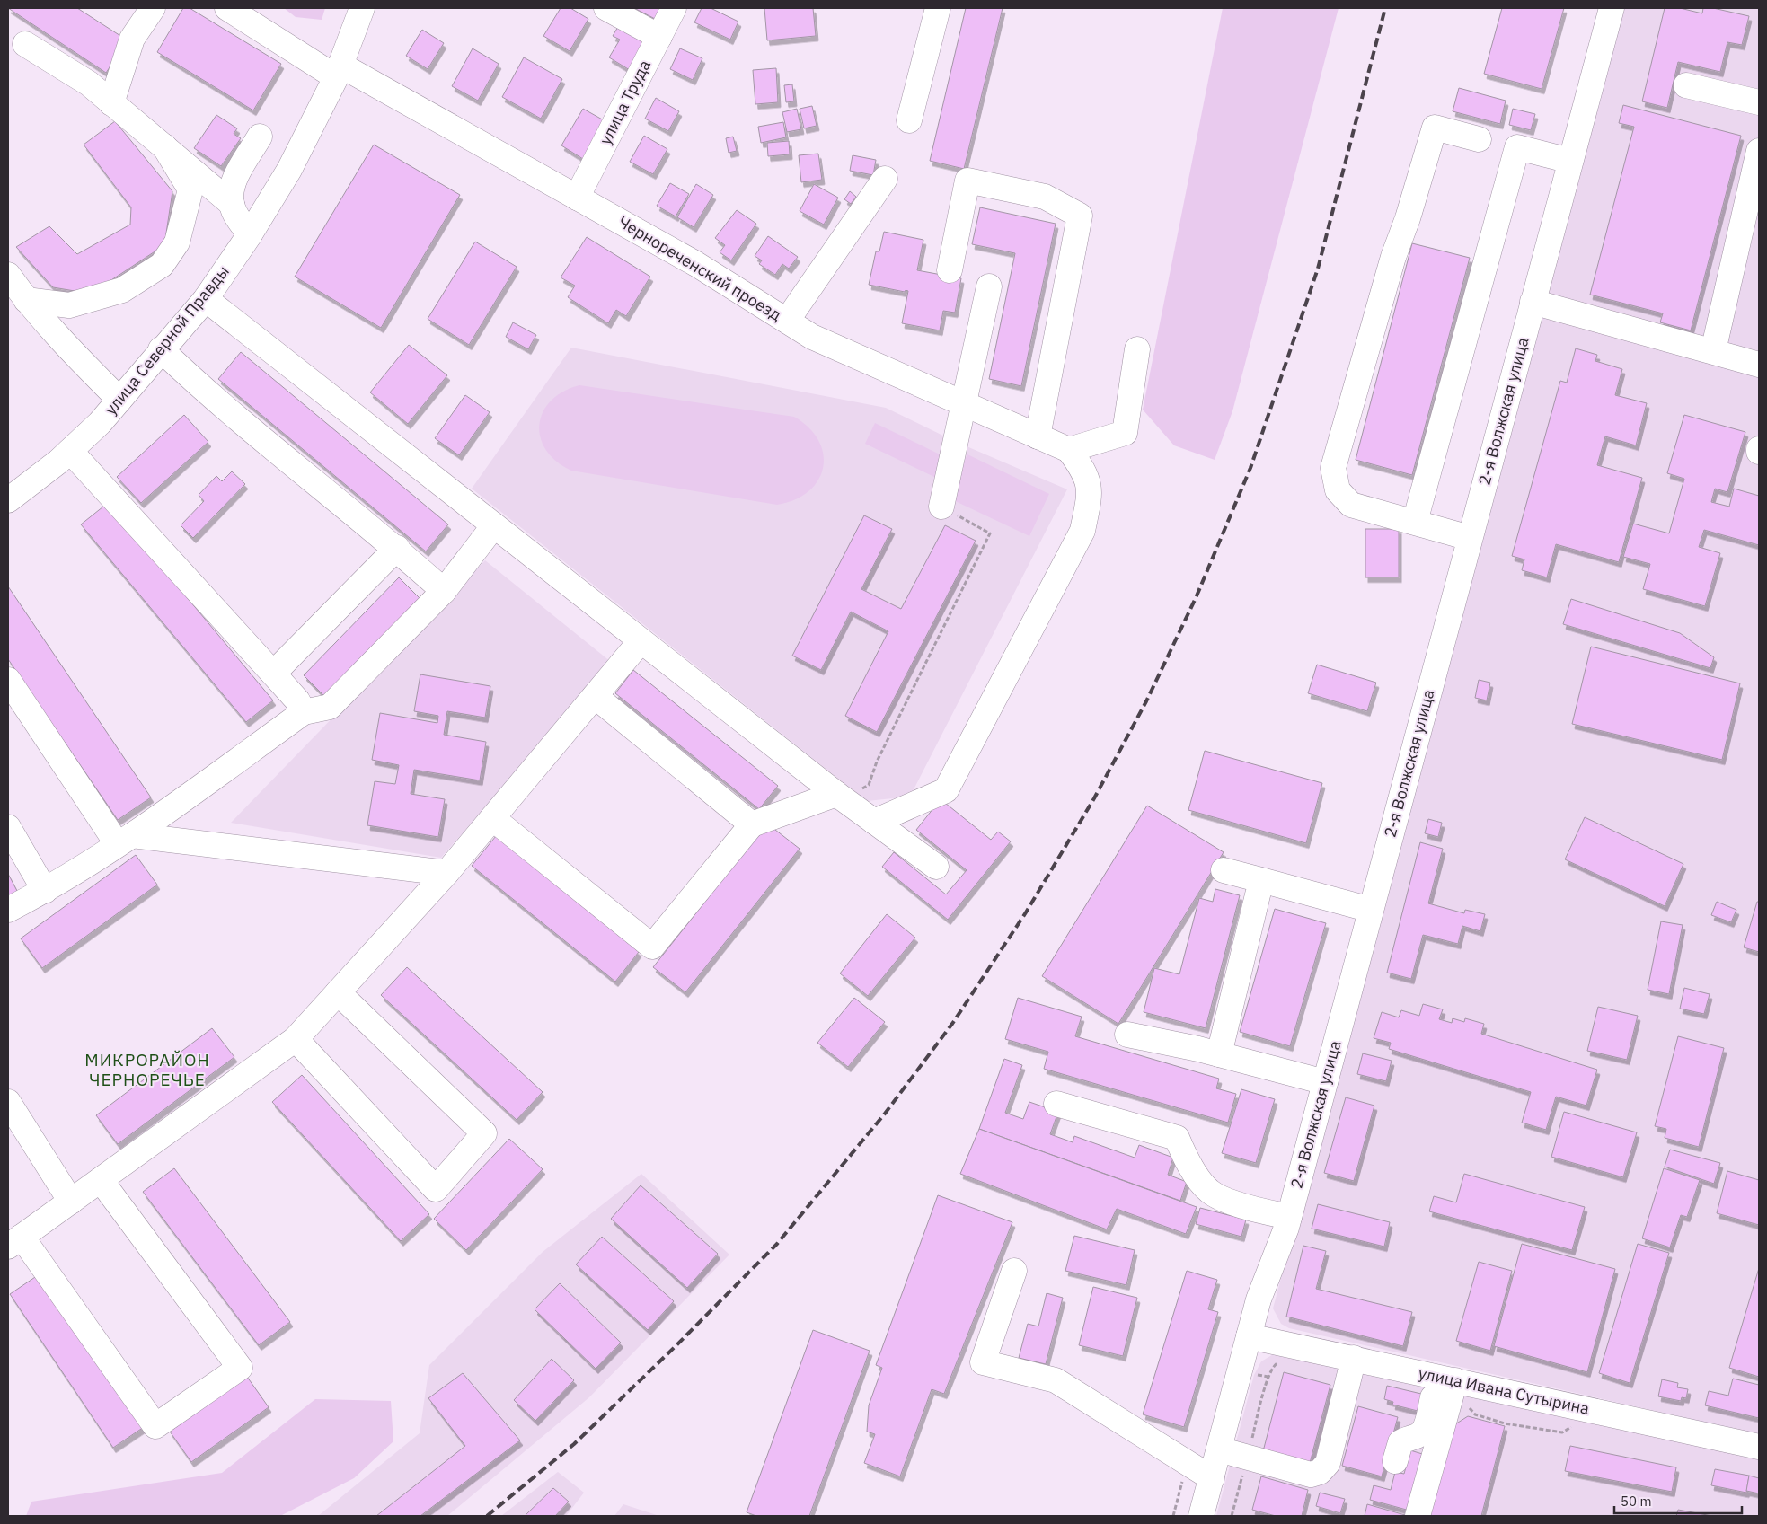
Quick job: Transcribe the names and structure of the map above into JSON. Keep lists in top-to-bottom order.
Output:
{
  "streets": {
    "street": [
      "улица Труда",
      "Чернореченский проезд",
      "улица Северной Правды",
      "2-я Волжская улица",
      "улица Ивана Сутырина"
    ]
  },
  "crossings": [
    ["улица Труда", "Чернореченский проезд"],
    ["Чернореченский проезд", "улица Северной Правды"],
    ["2-я Волжская улица", "улица Ивана Сутырина"]
  ],
  "districts": ["МИКРОРАЙОН ЧЕРНОРЕЧЬЕ"],
  "scale_bar": "50 m"
}
